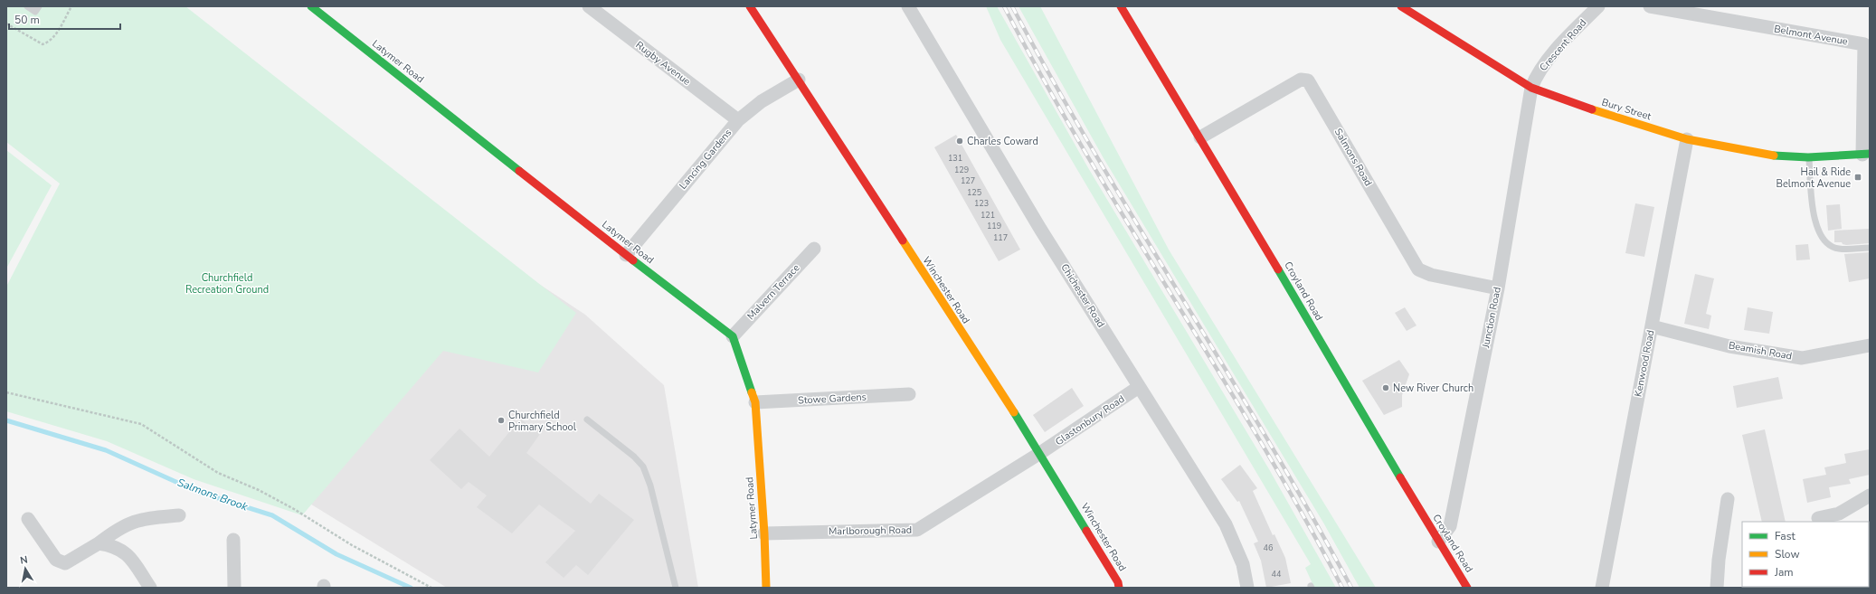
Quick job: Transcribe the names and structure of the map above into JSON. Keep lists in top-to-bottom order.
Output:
{
  "streets": {
    "street": [
      "Belmont Avenue",
      "Crescent Road",
      "Latymer Road",
      "Rugby Avenue",
      "Bury Street",
      "Salmons Road",
      "Lancing Gardens",
      "Winchester Road",
      "Croyland Road",
      "Malvern Terrace",
      "Chichester Road",
      "Junction Road",
      "Beamish Road",
      "Kenwood Road",
      "Stowe Gardens",
      "Glastonbury Road",
      "Marlborough Road"
    ]
  },
  "crossings": [
    ["Belmont Avenue", "Bury Street"],
    ["Crescent Road", "Bury Street"],
    ["Crescent Road", "Junction Road"],
    ["Latymer Road", "Lancing Gardens"],
    ["Latymer Road", "Malvern Terrace"],
    ["Latymer Road", "Stowe Gardens"],
    ["Latymer Road", "Marlborough Road"],
    ["Rugby Avenue", "Lancing Gardens"],
    ["Bury Street", "Junction Road"],
    ["Bury Street", "Kenwood Road"],
    ["Salmons Road", "Croyland Road"],
    ["Salmons Road", "Junction Road"],
    ["Lancing Gardens", "Winchester Road"],
    ["Winchester Road", "Glastonbury Road"],
    ["Winchester Road", "Marlborough Road"],
    ["Croyland Road", "Junction Road"],
    ["Chichester Road", "Glastonbury Road"],
    ["Beamish Road", "Kenwood Road"],
    ["Glastonbury Road", "Marlborough Road"]
  ],
  "water": ["Salmons Brook"],
  "parks": ["Churchfield Recreation Ground"],
  "places": {
    "other": ["Charles Coward", "New River Church", "Churchfield Primary School"],
    "transit": ["Hail & Ride Belmont Avenue"]
  },
  "house_numbers": [
    "131",
    "129",
    "127",
    "125",
    "123",
    "121",
    "119",
    "117",
    "46",
    "44"
  ],
  "legend": ["Fast", "Slow", "Jam"],
  "scale_bar": "50 m",
  "north": "top"
}
